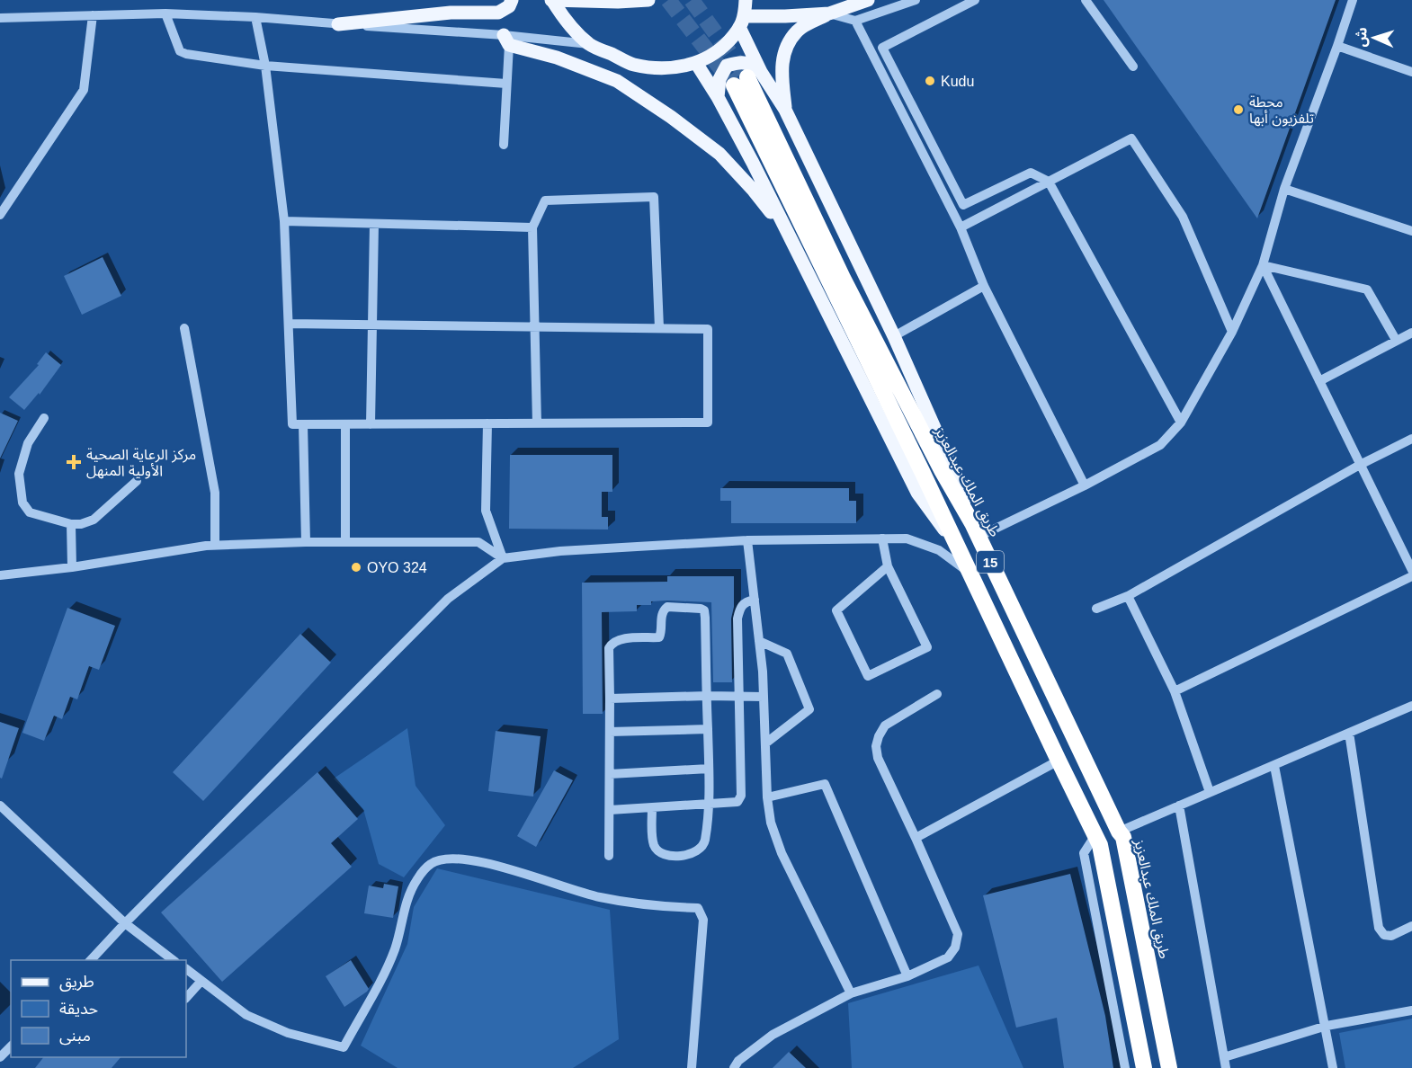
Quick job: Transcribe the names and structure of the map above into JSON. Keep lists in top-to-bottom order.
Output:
{
  "streets": {
    "highway": ["طريق الملك عبدالعزيز", "15"]
  },
  "crossings": [
    ["طريق الملك عبدالعزيز", "15"]
  ],
  "places": {
    "other": ["Kudu", "محطة تلفزيون أبها", "OYO 324"],
    "health": ["مركز الرعاية الصحية الأولية المنهل"]
  },
  "legend": ["طريق", "حديقة", "مبنى"],
  "north": "left"
}
